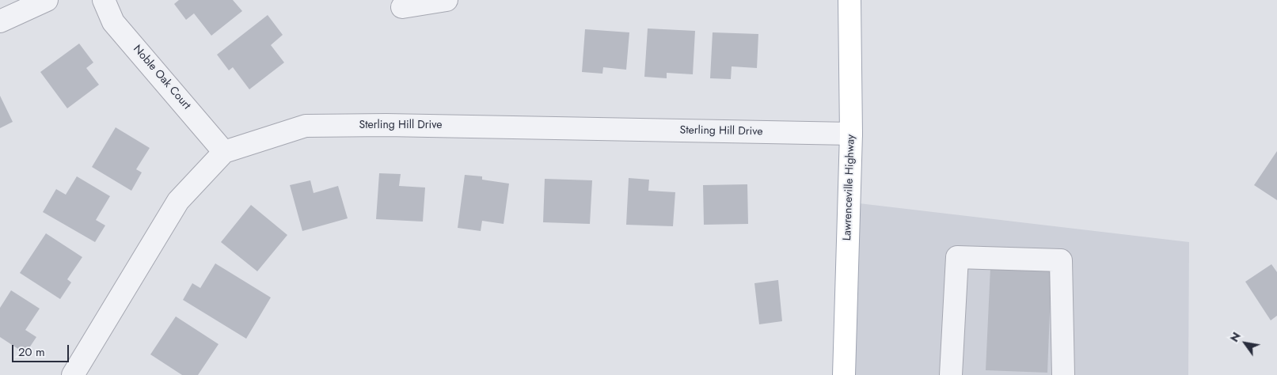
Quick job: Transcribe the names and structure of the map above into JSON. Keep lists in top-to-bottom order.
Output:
{
  "streets": {
    "main road": ["Lawrenceville Highway"],
    "street": ["Noble Oak Court", "Sterling Hill Drive"]
  },
  "crossings": [
    ["Noble Oak Court", "Sterling Hill Drive"],
    ["Sterling Hill Drive", "Lawrenceville Highway"]
  ],
  "scale_bar": "20 m",
  "north": "top left"
}
